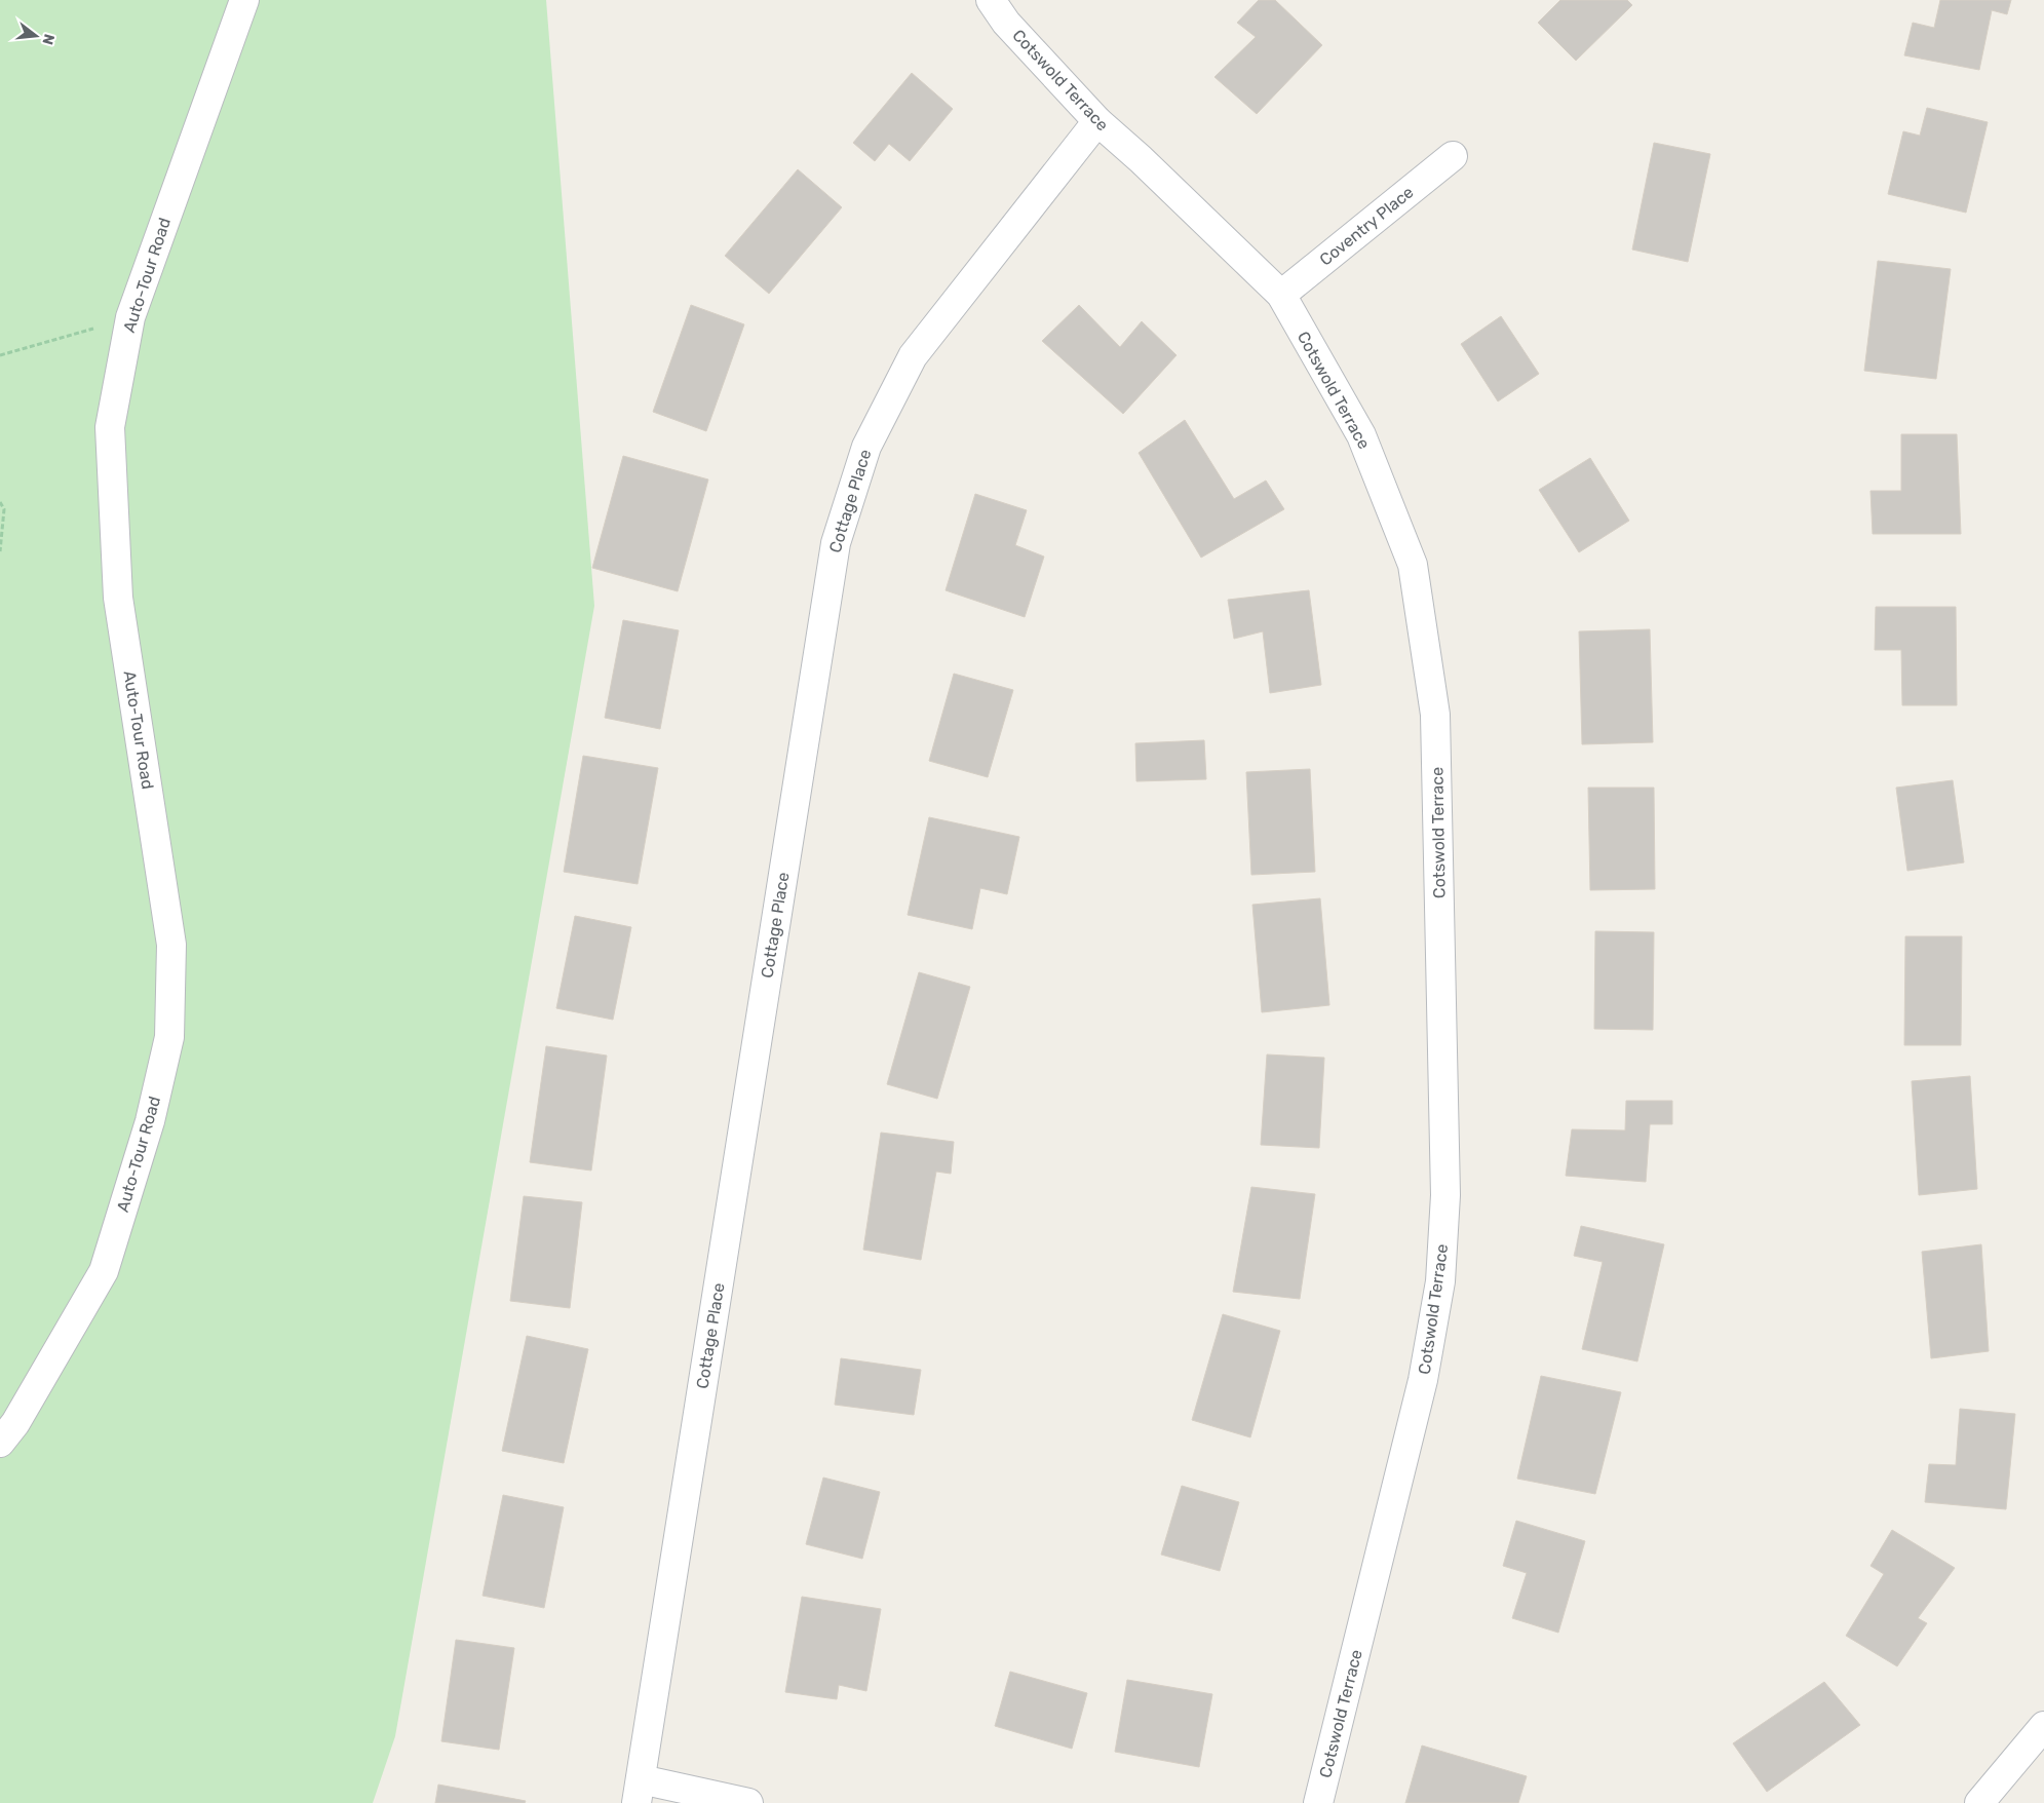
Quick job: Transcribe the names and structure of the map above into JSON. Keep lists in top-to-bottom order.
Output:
{
  "streets": {
    "street": [
      "Cotswold Terrace",
      "Coventry Place",
      "Auto-Tour Road",
      "Cottage Place"
    ]
  },
  "crossings": [
    ["Cotswold Terrace", "Coventry Place"],
    ["Cotswold Terrace", "Cottage Place"]
  ],
  "north": "right"
}
